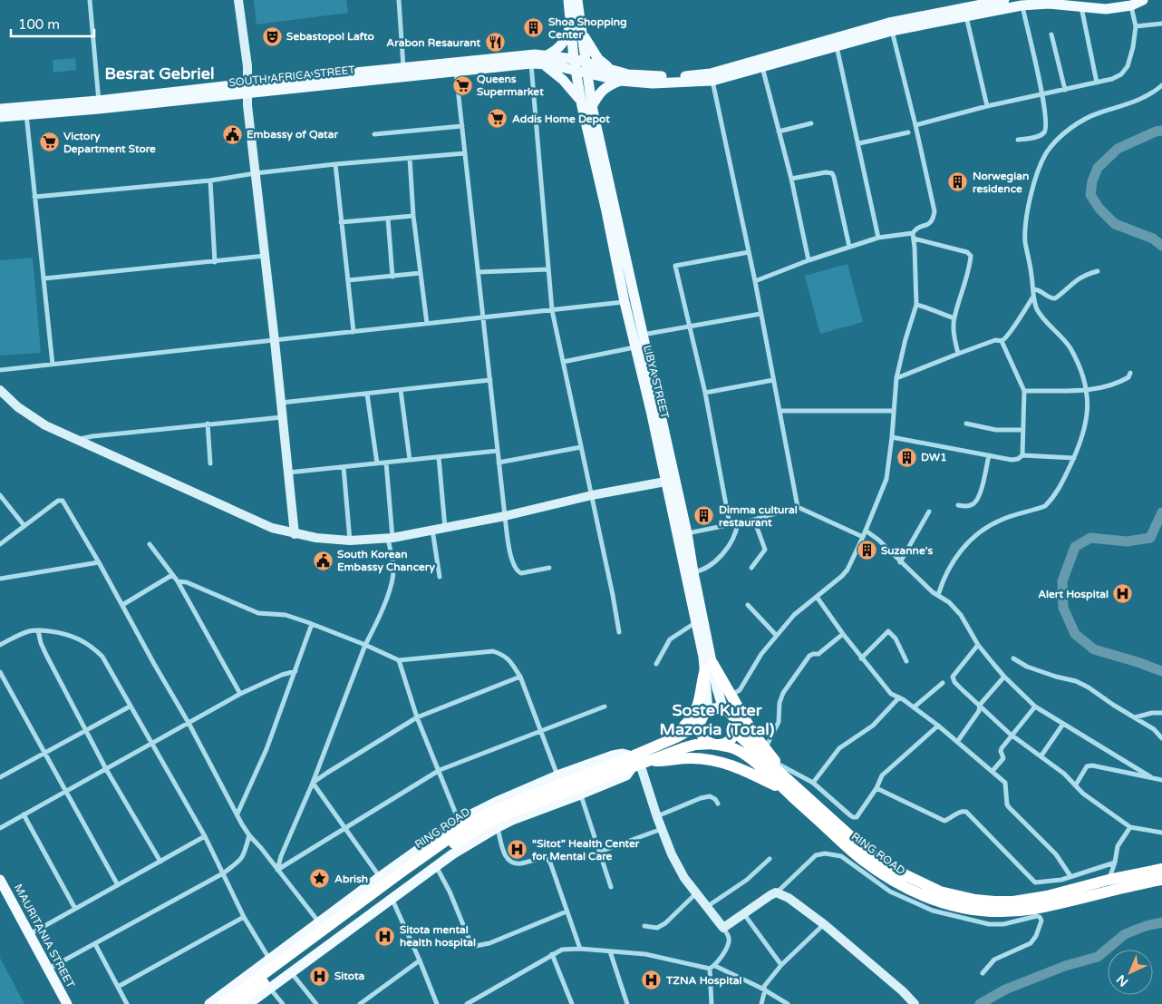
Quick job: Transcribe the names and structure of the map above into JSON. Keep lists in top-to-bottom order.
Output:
{
  "streets": {
    "highway": ["RING ROAD"],
    "main road": ["SOUTH AFRICA STREET", "LIBYA STREET", "MAURITANIA STREET"]
  },
  "crossings": [
    ["SOUTH AFRICA STREET", "LIBYA STREET"],
    ["LIBYA STREET", "RING ROAD"]
  ],
  "districts": ["Besrat Gebriel", "Soste Kuter Mazoria (Total)"],
  "places": {
    "building": [
      "Shoa Shopping Center",
      "Norwegian residence",
      "DW1",
      "Dimma cultural restaurant",
      "Suzanne's"
    ],
    "theatre": ["Sebastopol Lafto"],
    "restaurant": ["Arabon Resaurant"],
    "supermarket": ["Queens Supermarket", "Addis Home Depot", "Victory Department Store"],
    "public building": ["Embassy of Qatar", "South Korean Embassy Chancery"],
    "hospital": [
      "Alert Hospital",
      "“Sitot” Health Center for Mental Care",
      "Sitota mental health hospital",
      "Sitota",
      "TZNA Hospital"
    ],
    "place": ["Abrish"]
  },
  "scale_bar": "100 m",
  "north": "bottom left"
}
